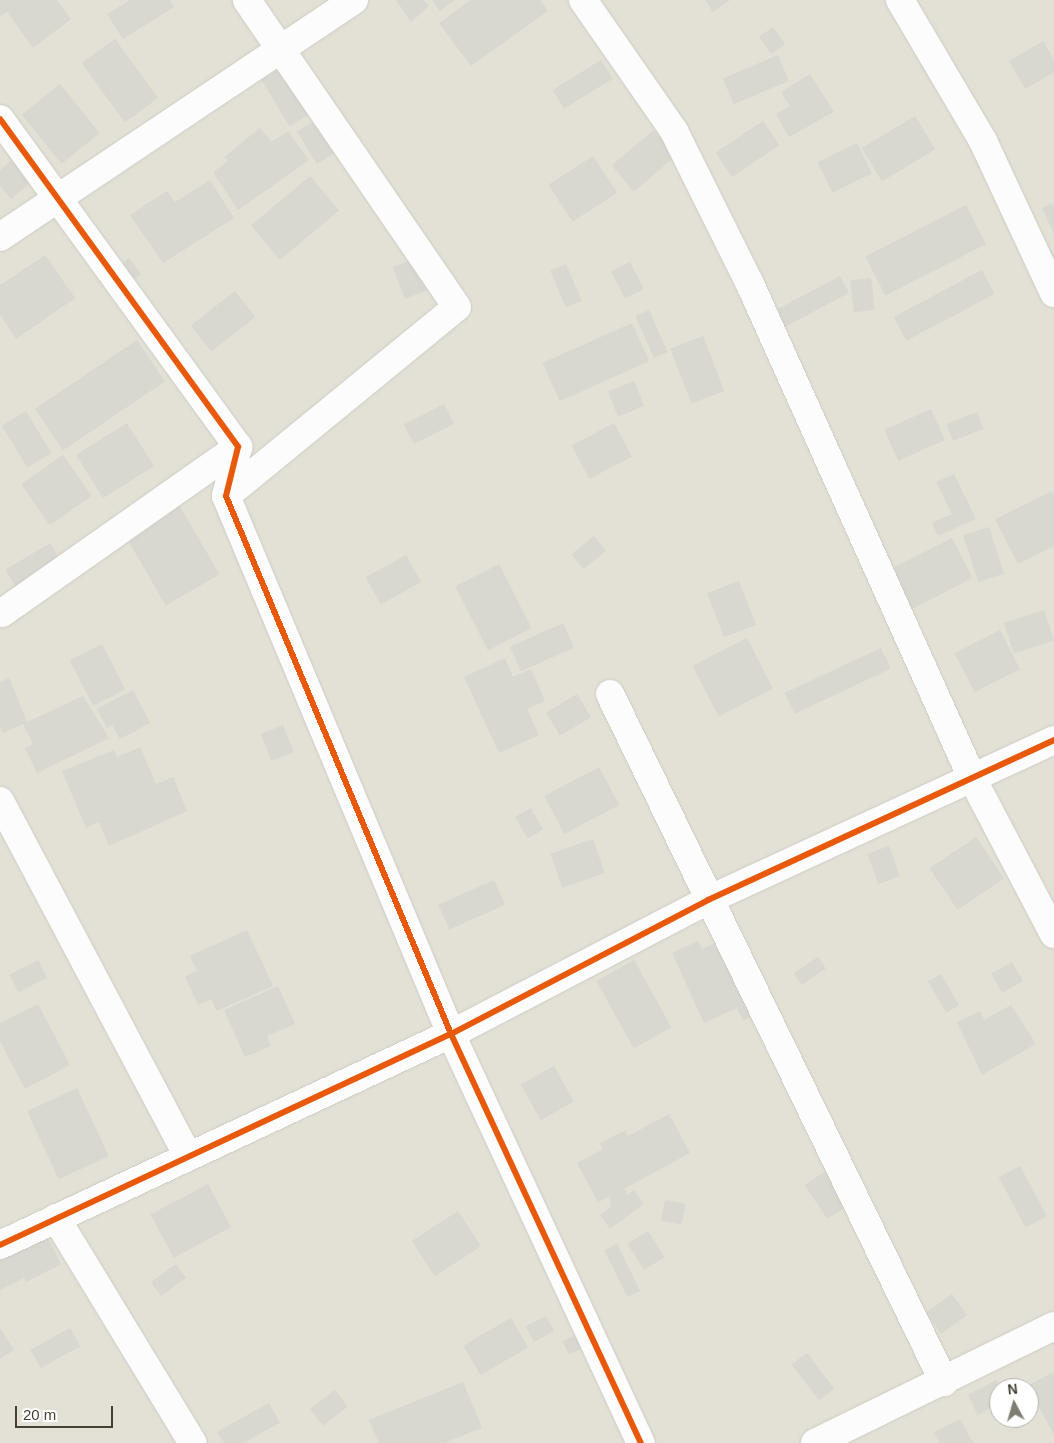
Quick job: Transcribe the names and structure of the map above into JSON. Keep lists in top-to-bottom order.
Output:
{
  "scale_bar": "20 m",
  "north": "top"
}
